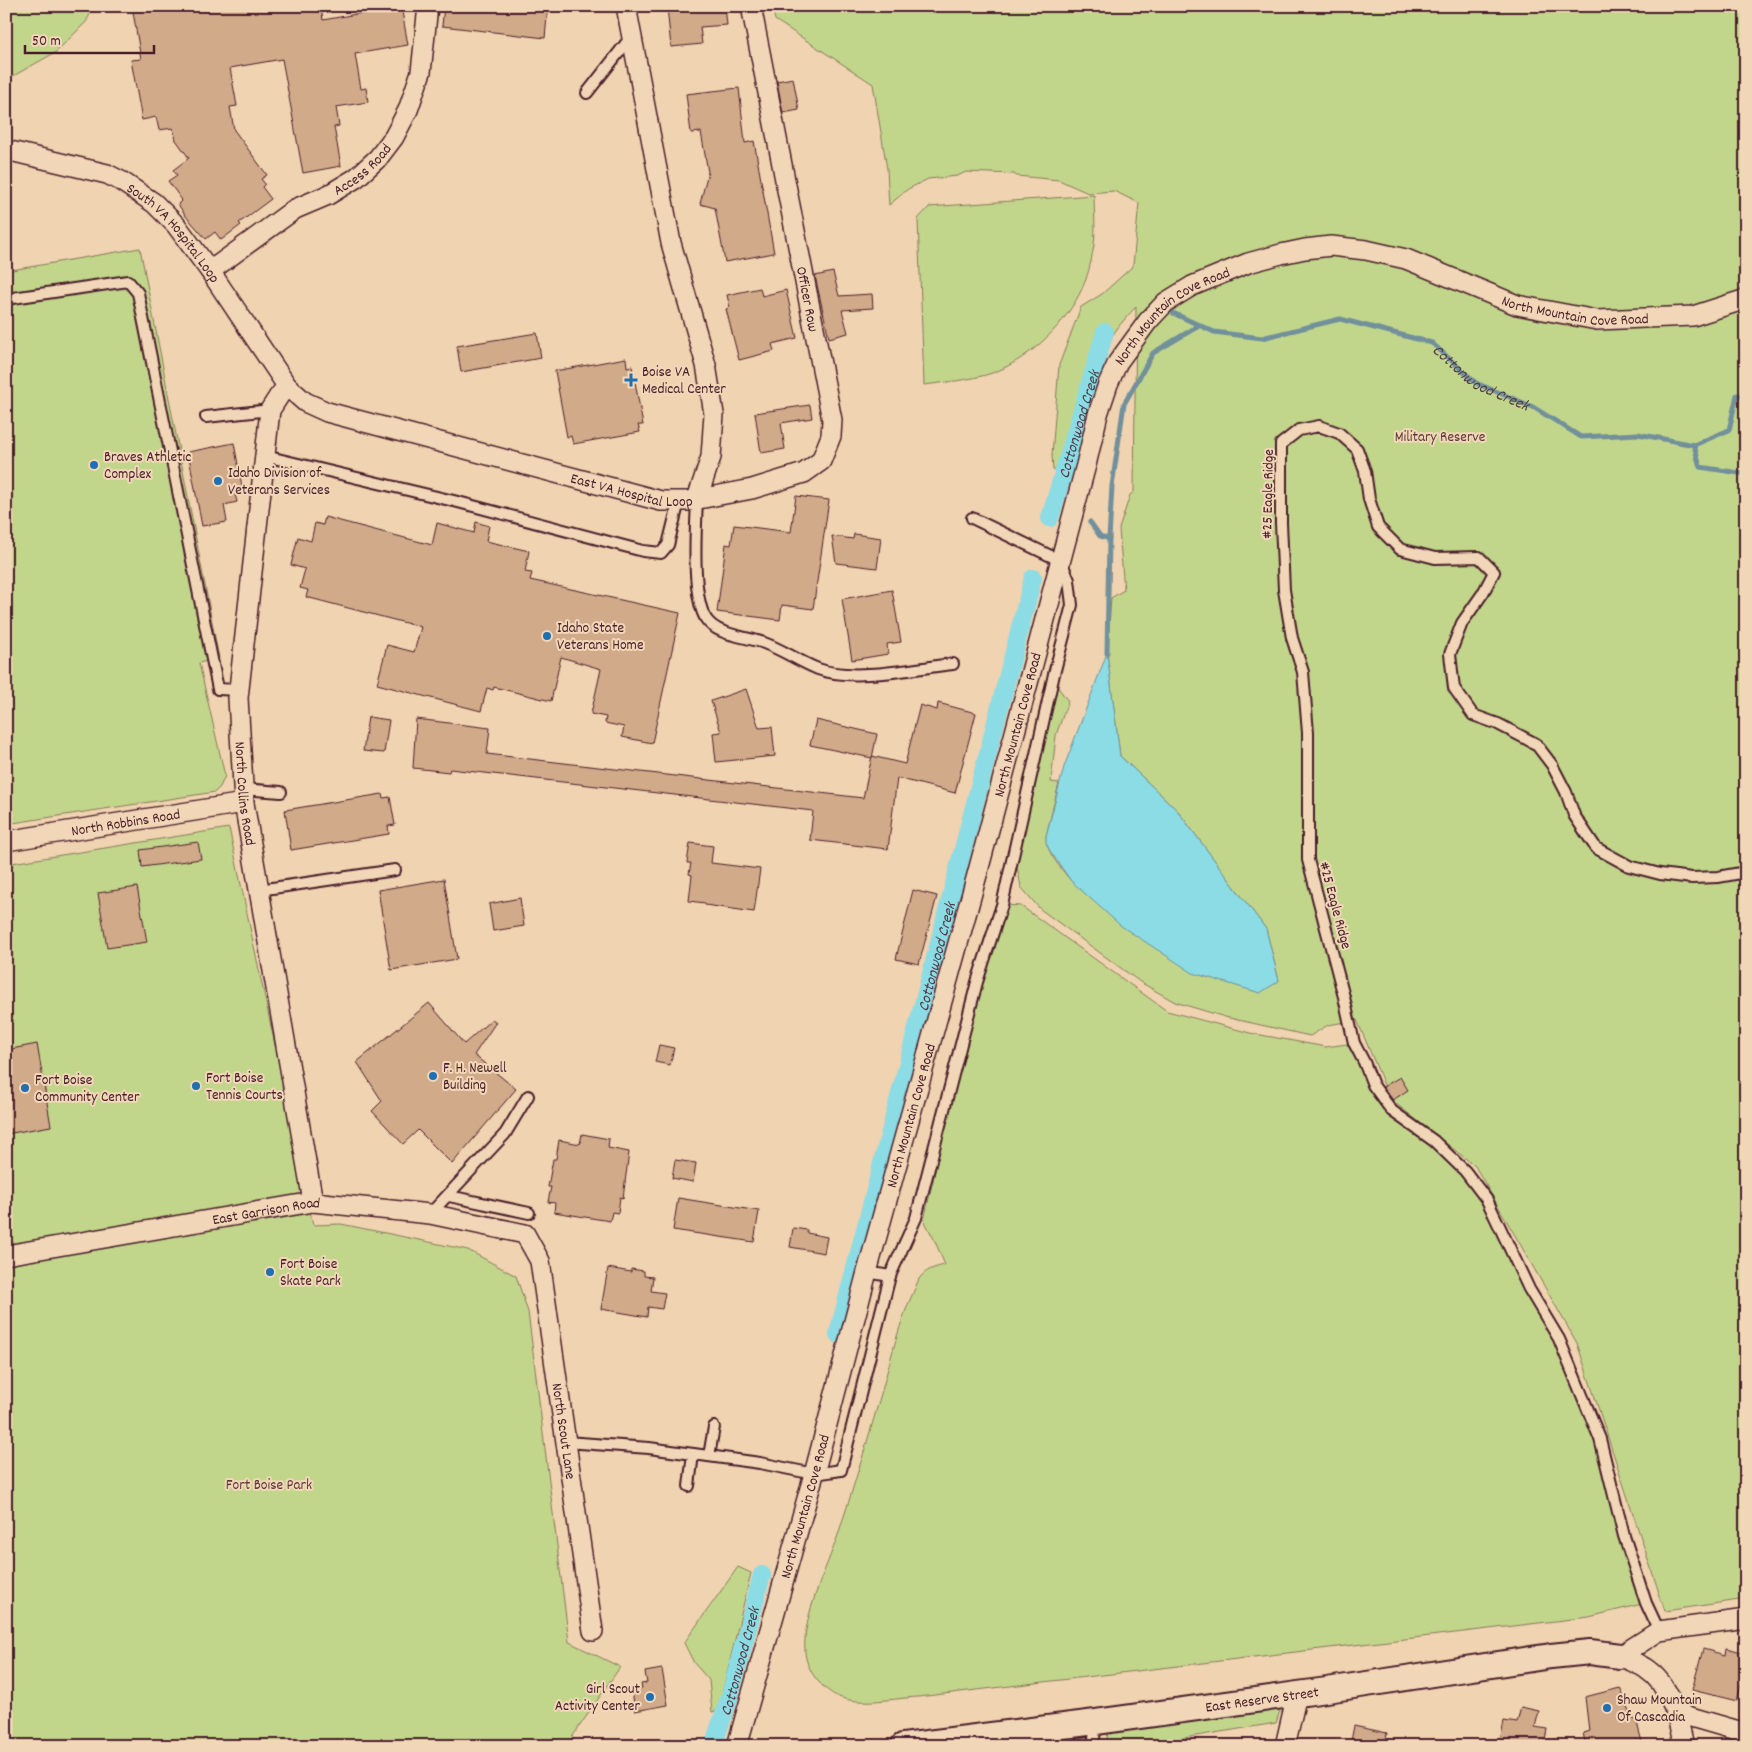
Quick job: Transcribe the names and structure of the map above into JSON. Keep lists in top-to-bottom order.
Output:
{
  "streets": {
    "street": [
      "Access Road",
      "South VA Hospital Loop",
      "Officer Row",
      "North Mountain Cove Road",
      "East VA Hospital Loop",
      "North Collins Road",
      "North Robbins Road",
      "East Garrison Road",
      "North Scout Lane",
      "East Reserve Street"
    ],
    "lane": ["#25 Eagle Ridge"]
  },
  "crossings": [
    ["Access Road", "South VA Hospital Loop"],
    ["South VA Hospital Loop", "East VA Hospital Loop"],
    ["South VA Hospital Loop", "North Collins Road"],
    ["Officer Row", "East VA Hospital Loop"],
    ["East VA Hospital Loop", "North Collins Road"],
    ["North Collins Road", "North Robbins Road"],
    ["North Collins Road", "East Garrison Road"],
    ["East Garrison Road", "North Scout Lane"]
  ],
  "water": ["Cottonwood Creek"],
  "parks": ["Military Reserve", "Fort Boise Park"],
  "places": {
    "health": ["Boise VA Medical Center"],
    "other": [
      "Braves Athletic Complex",
      "Idaho Division of Veterans Services",
      "Idaho State Veterans Home",
      "F. H. Newell Building",
      "Fort Boise Tennis Courts",
      "Fort Boise Community Center",
      "Fort Boise Skate Park",
      "Girl Scout Activity Center",
      "Shaw Mountain Of Cascadia"
    ]
  },
  "scale_bar": "50 m"
}
